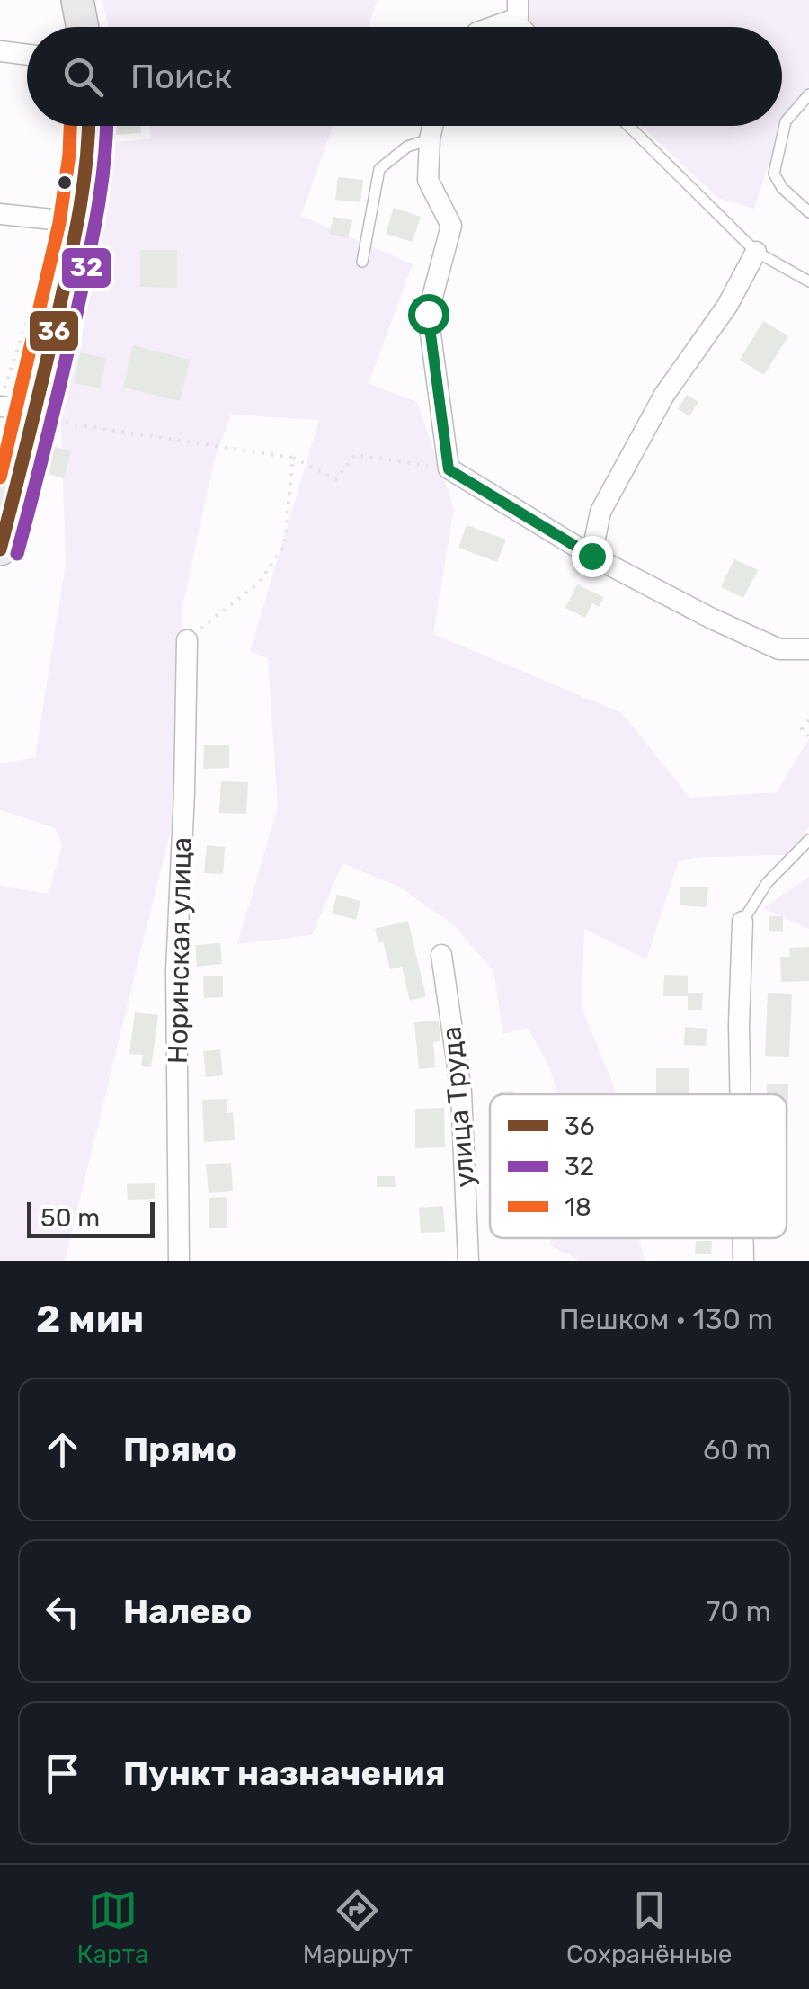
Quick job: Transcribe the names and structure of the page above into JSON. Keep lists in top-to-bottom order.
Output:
{
  "streets": {
    "street": ["Норинская улица", "улица Труда"]
  },
  "lines": ["transit line 36", "transit line 32", "transit line 18"],
  "legend": ["36", "32", "18"],
  "scale_bar": "50 m",
  "page": {
    "search": "Поиск",
    "scale": "50 m",
    "heading": ["2 мин", "Пешком · 130 m"],
    "list": [
      ["Прямо", "60 m"],
      ["Налево", "70 m"],
      "Пункт назначения"
    ],
    "nav": ["Карта", "Маршрут", "Сохранённые"]
  }
}
